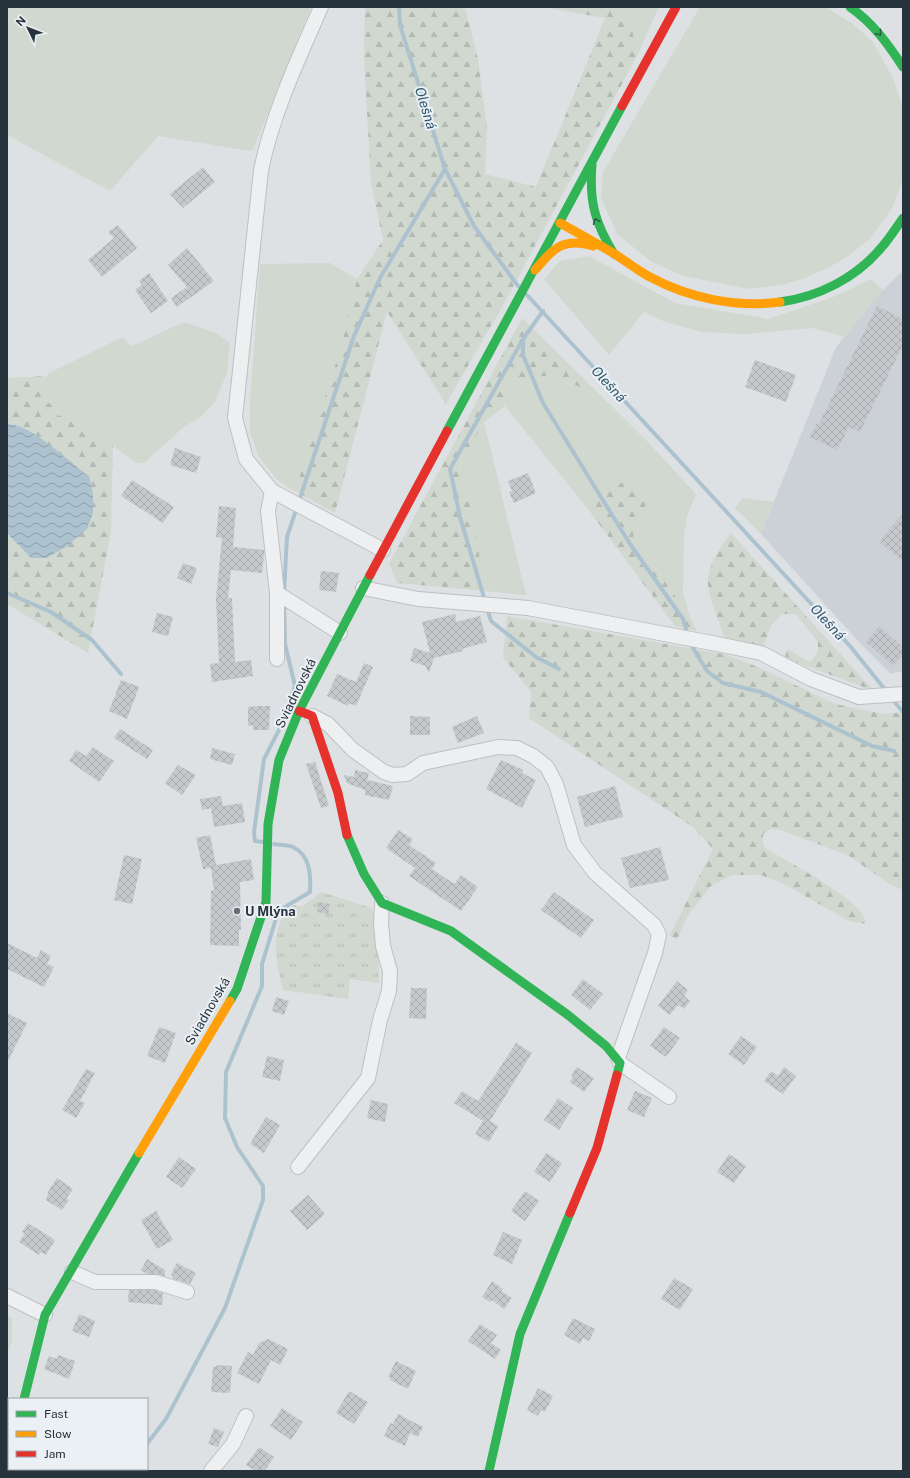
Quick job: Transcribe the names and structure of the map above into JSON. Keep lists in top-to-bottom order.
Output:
{
  "streets": {
    "main road": ["Sviadnovská"]
  },
  "water": ["Olešná"],
  "places": ["U Mlýna"],
  "legend": ["Fast", "Slow", "Jam"],
  "north": "top left"
}
